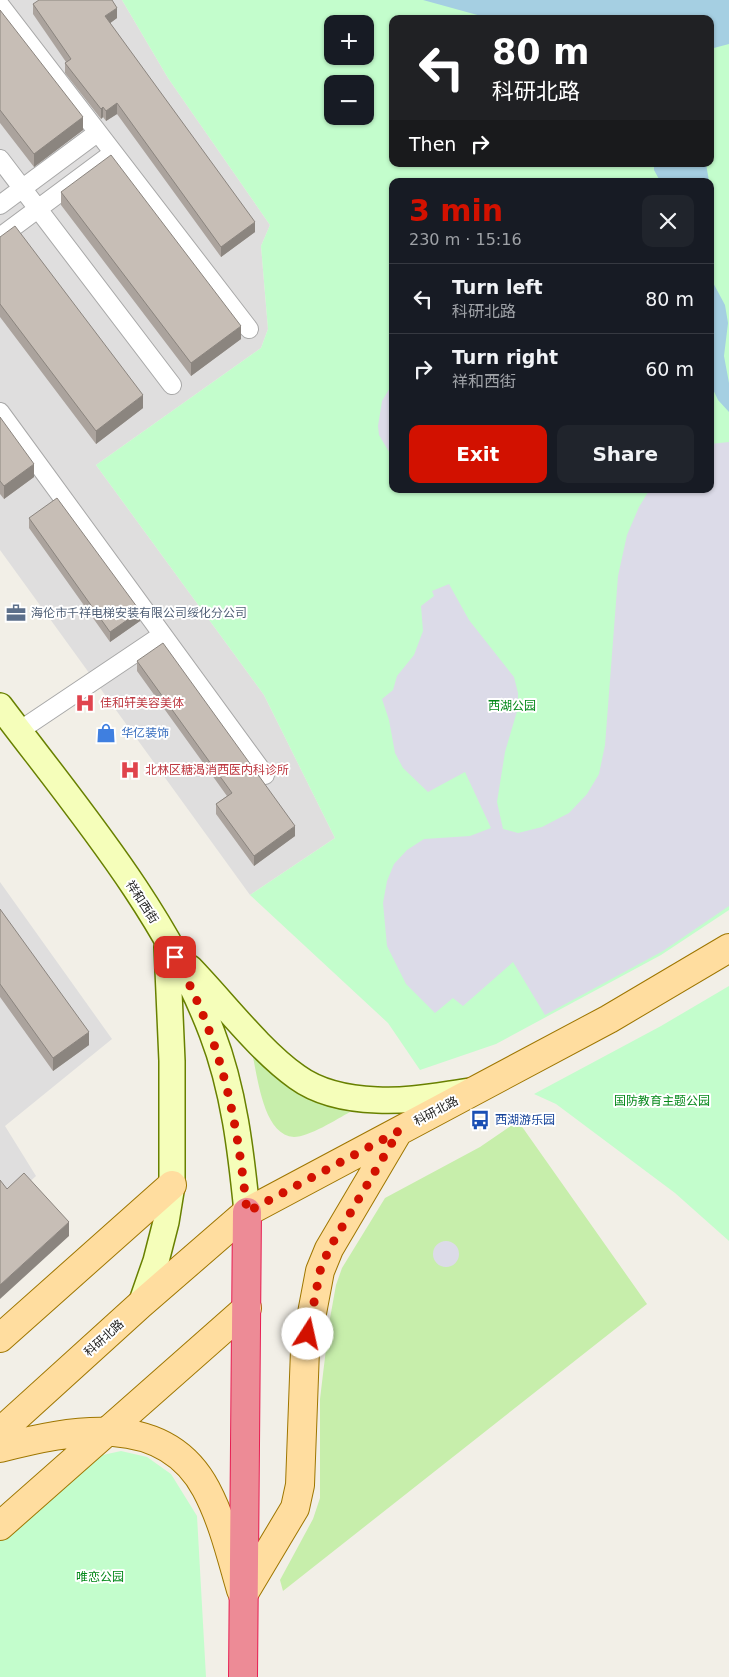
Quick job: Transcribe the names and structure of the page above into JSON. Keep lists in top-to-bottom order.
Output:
{
  "streets": {
    "main road": ["祥和西街", "科研北路"]
  },
  "crossings": [
    ["祥和西街", "科研北路"]
  ],
  "parks": ["西湖公园", "国防教育主题公园", "唯恋公园"],
  "places": {
    "office": ["海伦市千祥电梯安装有限公司绥化分公司"],
    "hospital": ["佳和轩美容美体", "北林区糖渴消西医内科诊所"],
    "shop": ["华亿装饰"],
    "bus stop": ["西湖游乐园"]
  },
  "page": {
    "map_buttons": ["+", "−"],
    "turn": ["80 m", "科研北路"],
    "then": "Then",
    "heading": ["3 min", "230 m · 15:16"],
    "list": [
      {
        "name": "Turn left",
        "note": "科研北路",
        "value": "80 m"
      },
      {
        "name": "Turn right",
        "note": "祥和西街",
        "value": "60 m"
      }
    ],
    "buttons": ["Exit", "Share"]
  }
}
